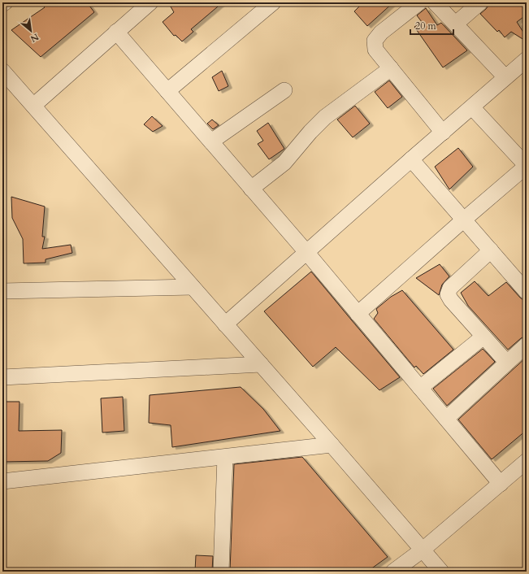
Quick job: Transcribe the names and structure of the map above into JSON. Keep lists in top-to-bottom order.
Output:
{
  "scale_bar": "20 m",
  "north": "bottom right"
}
